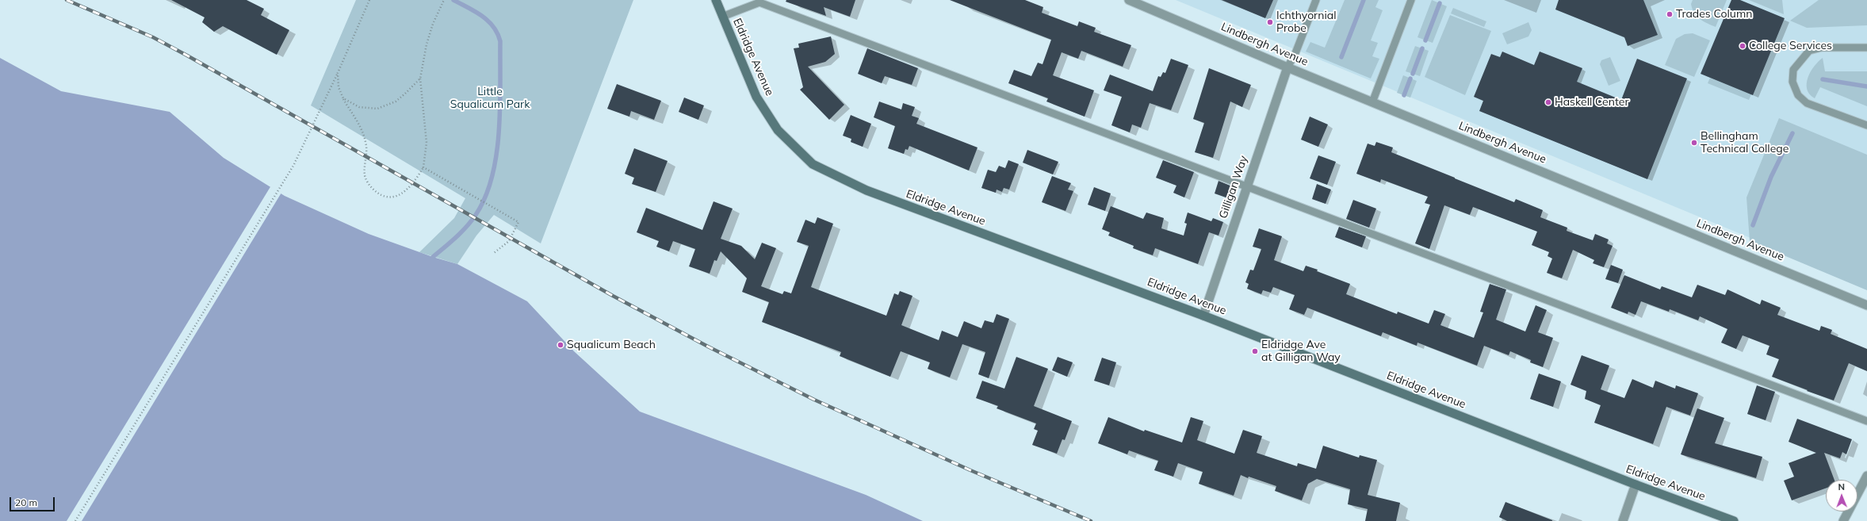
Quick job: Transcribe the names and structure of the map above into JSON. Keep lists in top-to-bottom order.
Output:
{
  "streets": {
    "main road": ["Eldridge Avenue"],
    "street": ["Lindbergh Avenue", "Gilligan Way"]
  },
  "crossings": [
    ["Lindbergh Avenue", "Gilligan Way"],
    ["Eldridge Avenue", "Gilligan Way"]
  ],
  "parks": ["Little Squalicum Park"],
  "places": [
    "Trades Column",
    "Ichthyornial Probe",
    "College Services",
    "Haskell Center",
    "Bellingham Technical College",
    "Squalicum Beach",
    "Eldridge Ave at Gilligan Way"
  ],
  "scale_bar": "20 m",
  "north": "top"
}
